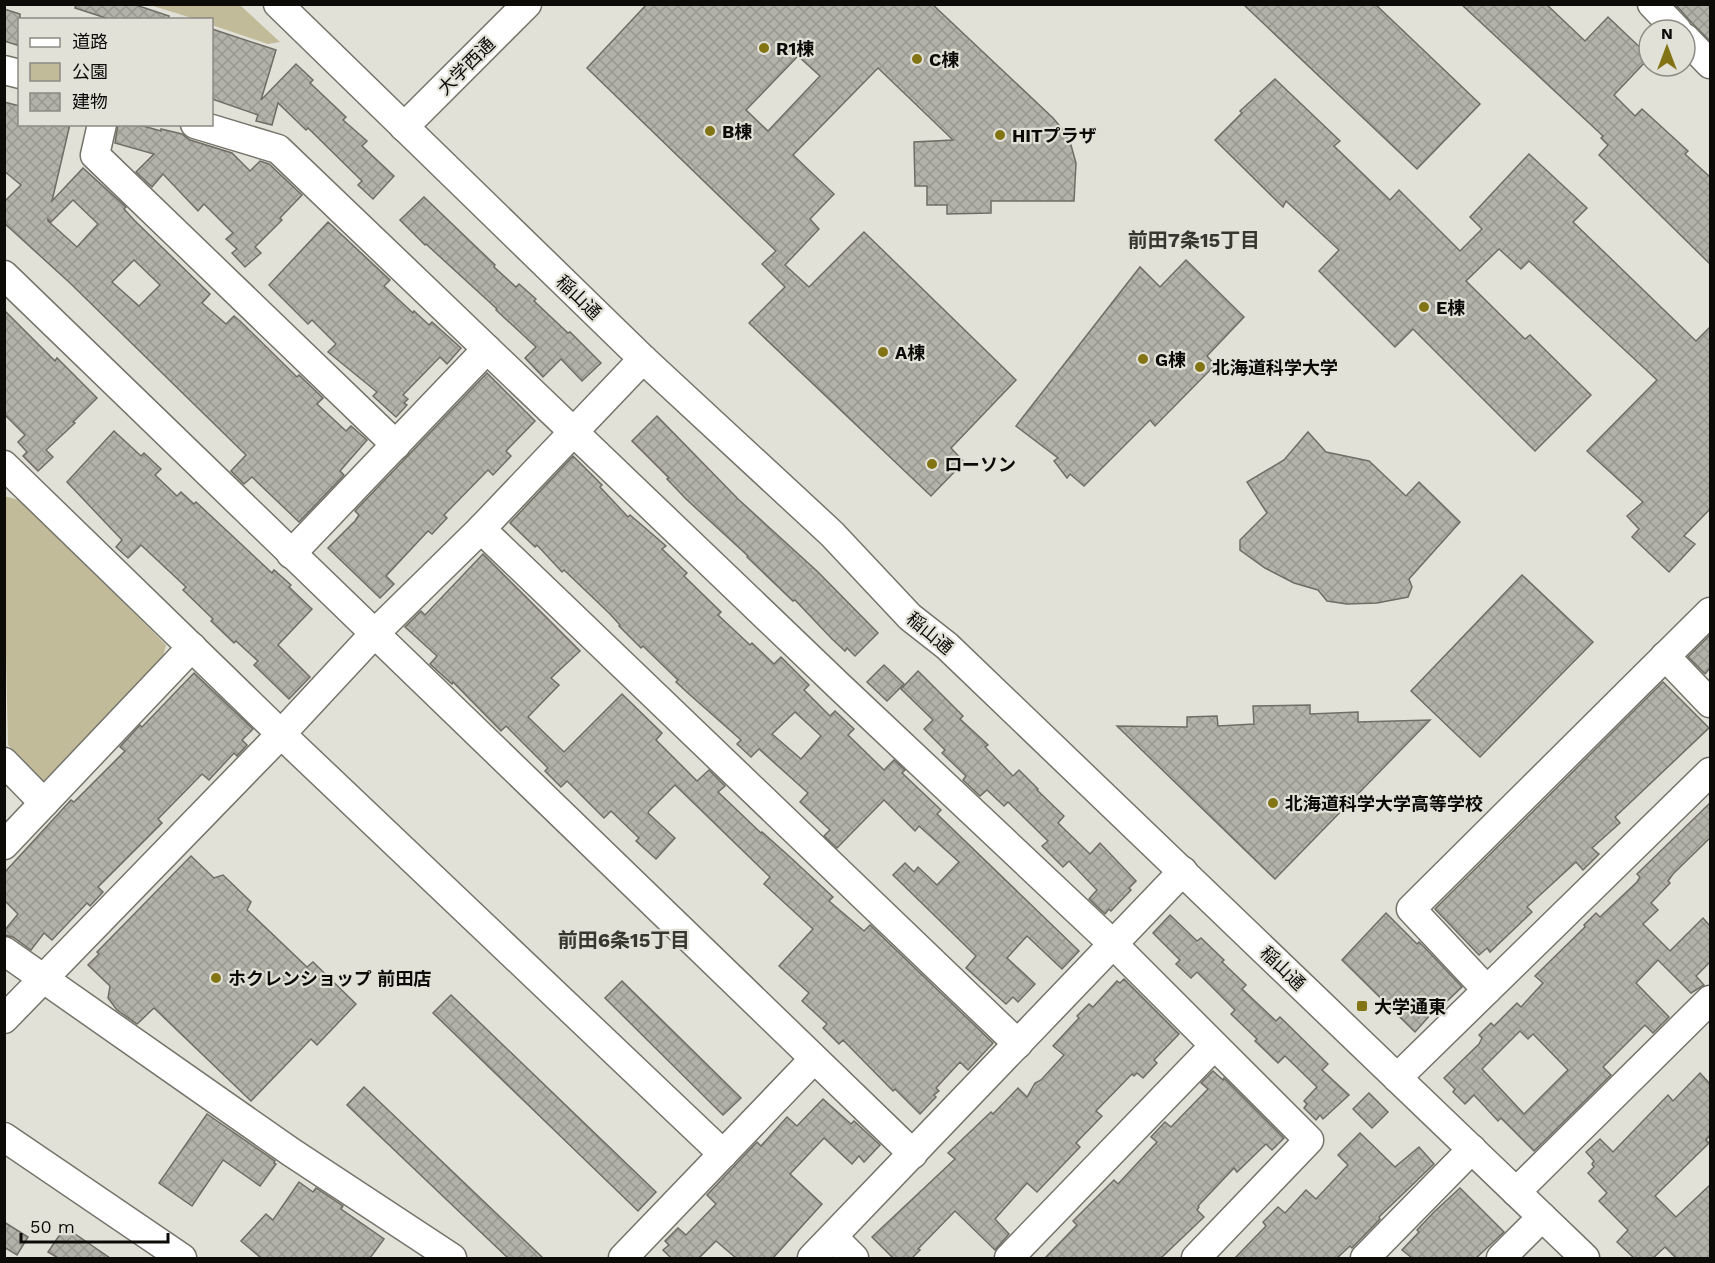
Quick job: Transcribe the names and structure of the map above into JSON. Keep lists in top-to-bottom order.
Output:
{
  "streets": {
    "street": ["大学西通", "稲山通"]
  },
  "crossings": [
    ["大学西通", "稲山通"]
  ],
  "districts": ["前田7条15丁目", "前田6条15丁目"],
  "places": {
    "other": [
      "R1棟",
      "C棟",
      "B棟",
      "HITプラザ",
      "E棟",
      "A棟",
      "G棟",
      "北海道科学大学",
      "ローソン",
      "北海道科学大学高等学校",
      "ホクレンショップ 前田店"
    ],
    "transit": ["大学通東"]
  },
  "legend": ["道路", "公園", "建物"],
  "scale_bar": "50 m",
  "north": "top"
}
